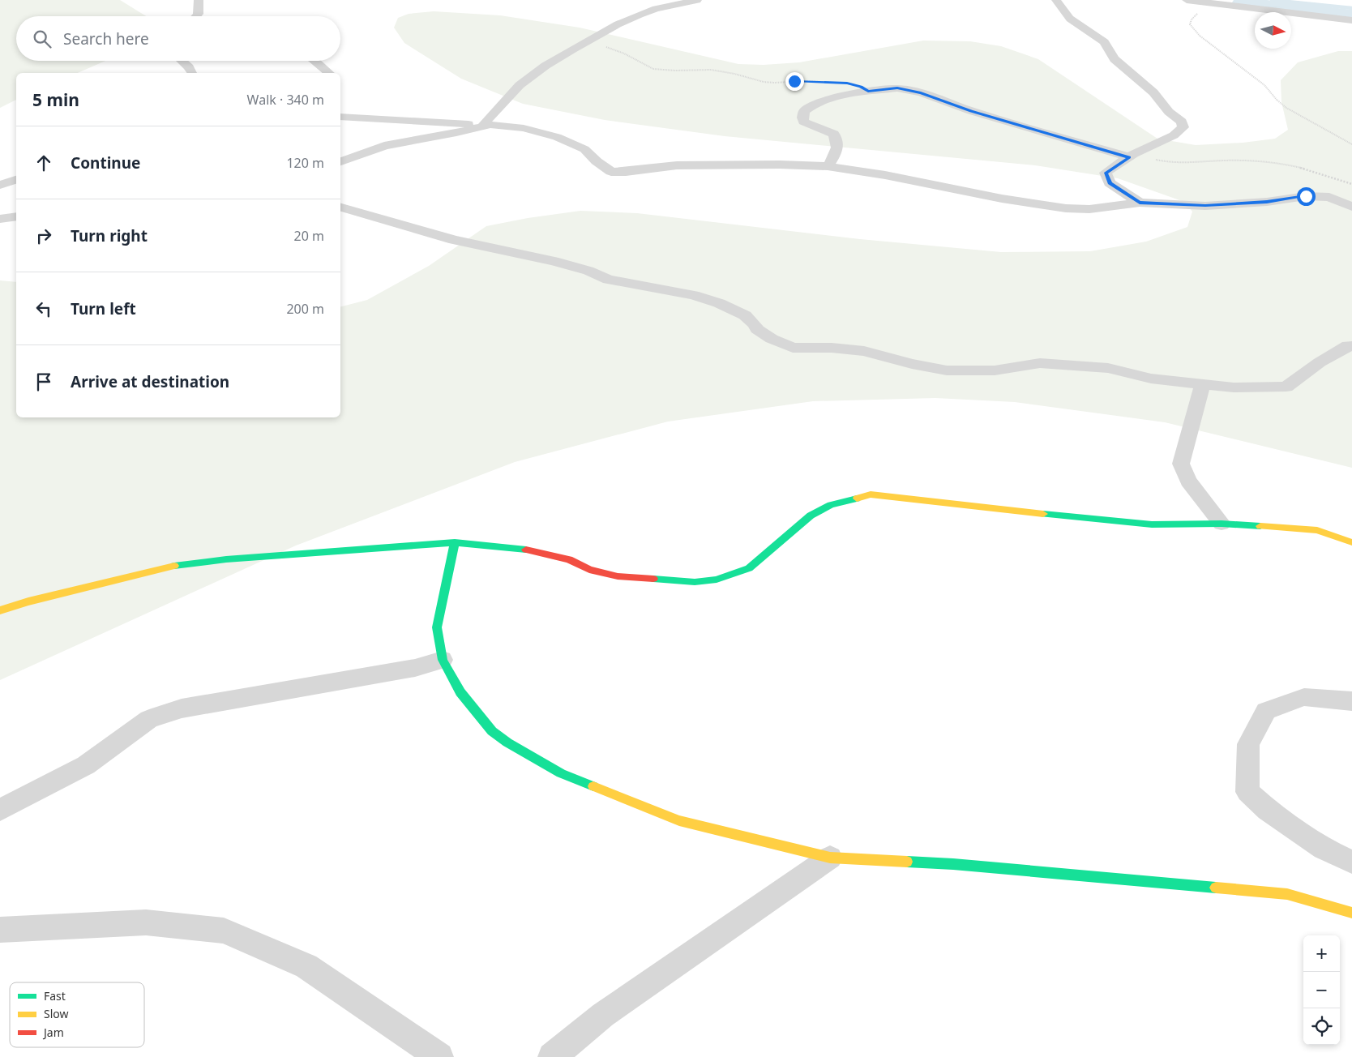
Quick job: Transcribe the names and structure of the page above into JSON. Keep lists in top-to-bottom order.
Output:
{
  "legend": ["Fast", "Slow", "Jam"],
  "north": "right",
  "page": {
    "search": "Search here",
    "heading": ["5 min", "Walk · 340 m"],
    "list": [
      ["Continue", "120 m"],
      ["Turn right", "20 m"],
      ["Turn left", "200 m"],
      "Arrive at destination"
    ],
    "map_buttons": ["+", "−"]
  }
}
